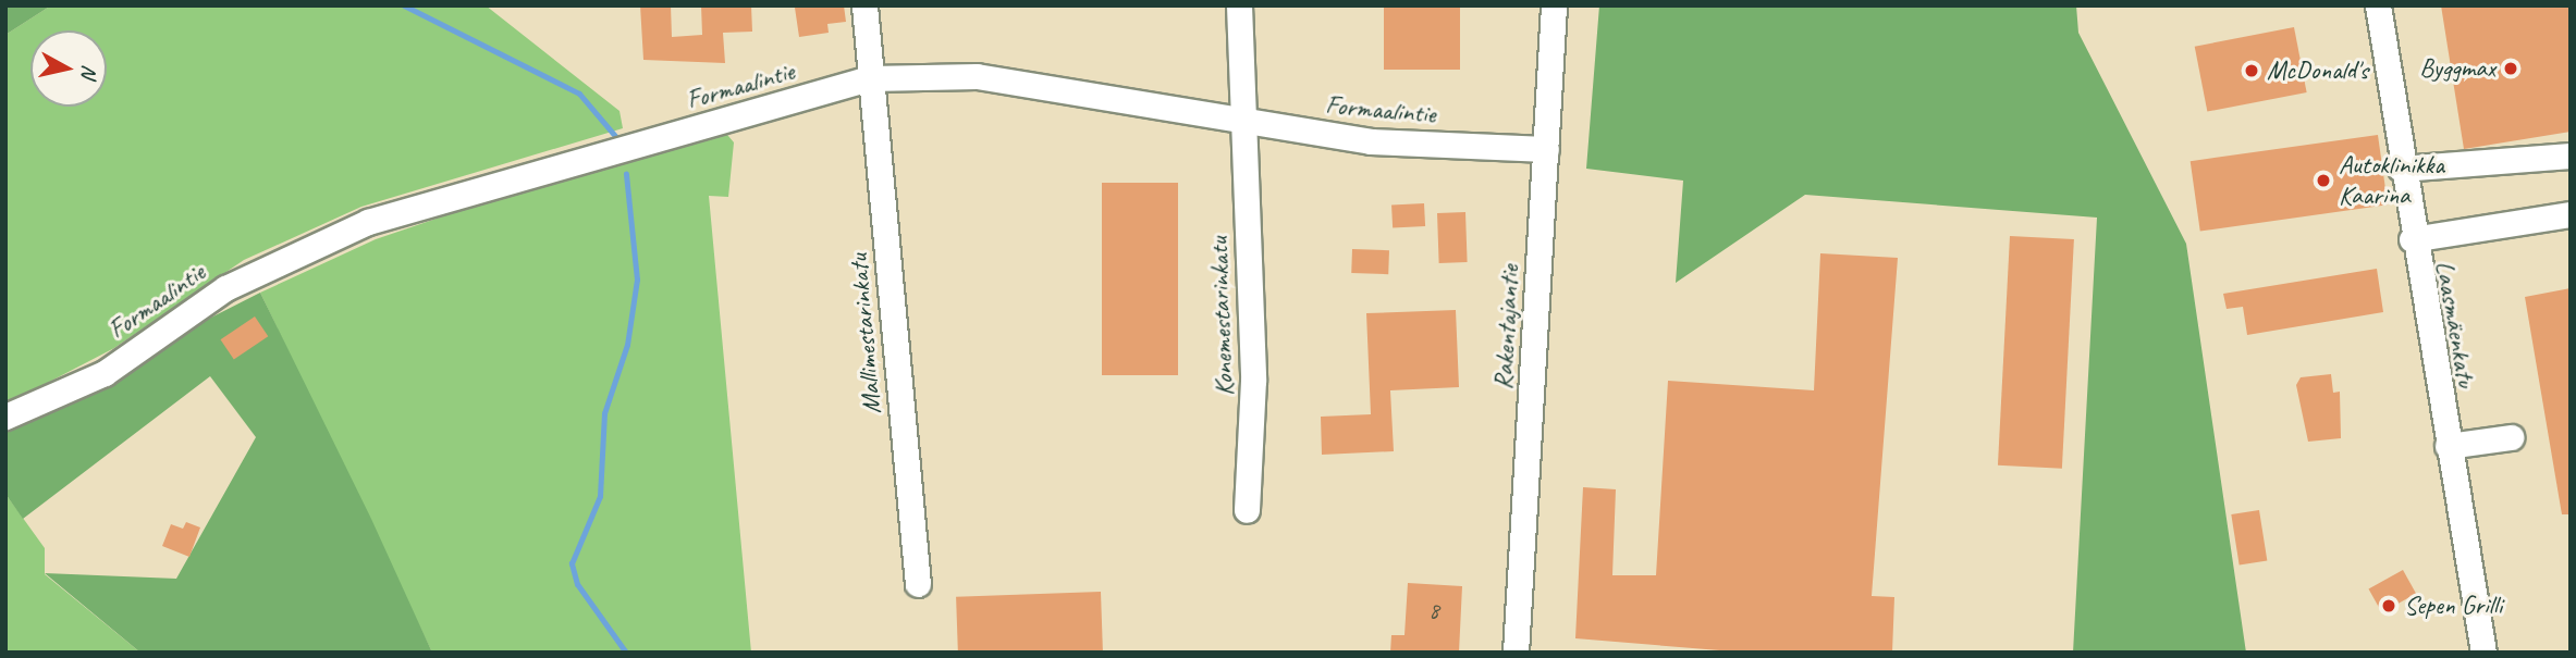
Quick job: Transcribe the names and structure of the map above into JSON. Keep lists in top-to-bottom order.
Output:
{
  "streets": {
    "street": [
      "Formaalintie",
      "Konemestarinkatu",
      "Laasmäenkatu",
      "Rakentajantie",
      "Mallimestarinkatu"
    ]
  },
  "crossings": [
    ["Formaalintie", "Konemestarinkatu"],
    ["Formaalintie", "Rakentajantie"],
    ["Formaalintie", "Mallimestarinkatu"]
  ],
  "places": [
    "Byggmax",
    "McDonald's",
    "Autoklinikka Kaarina",
    "Sepen Grilli"
  ],
  "house_numbers": ["8"],
  "north": "right"
}
